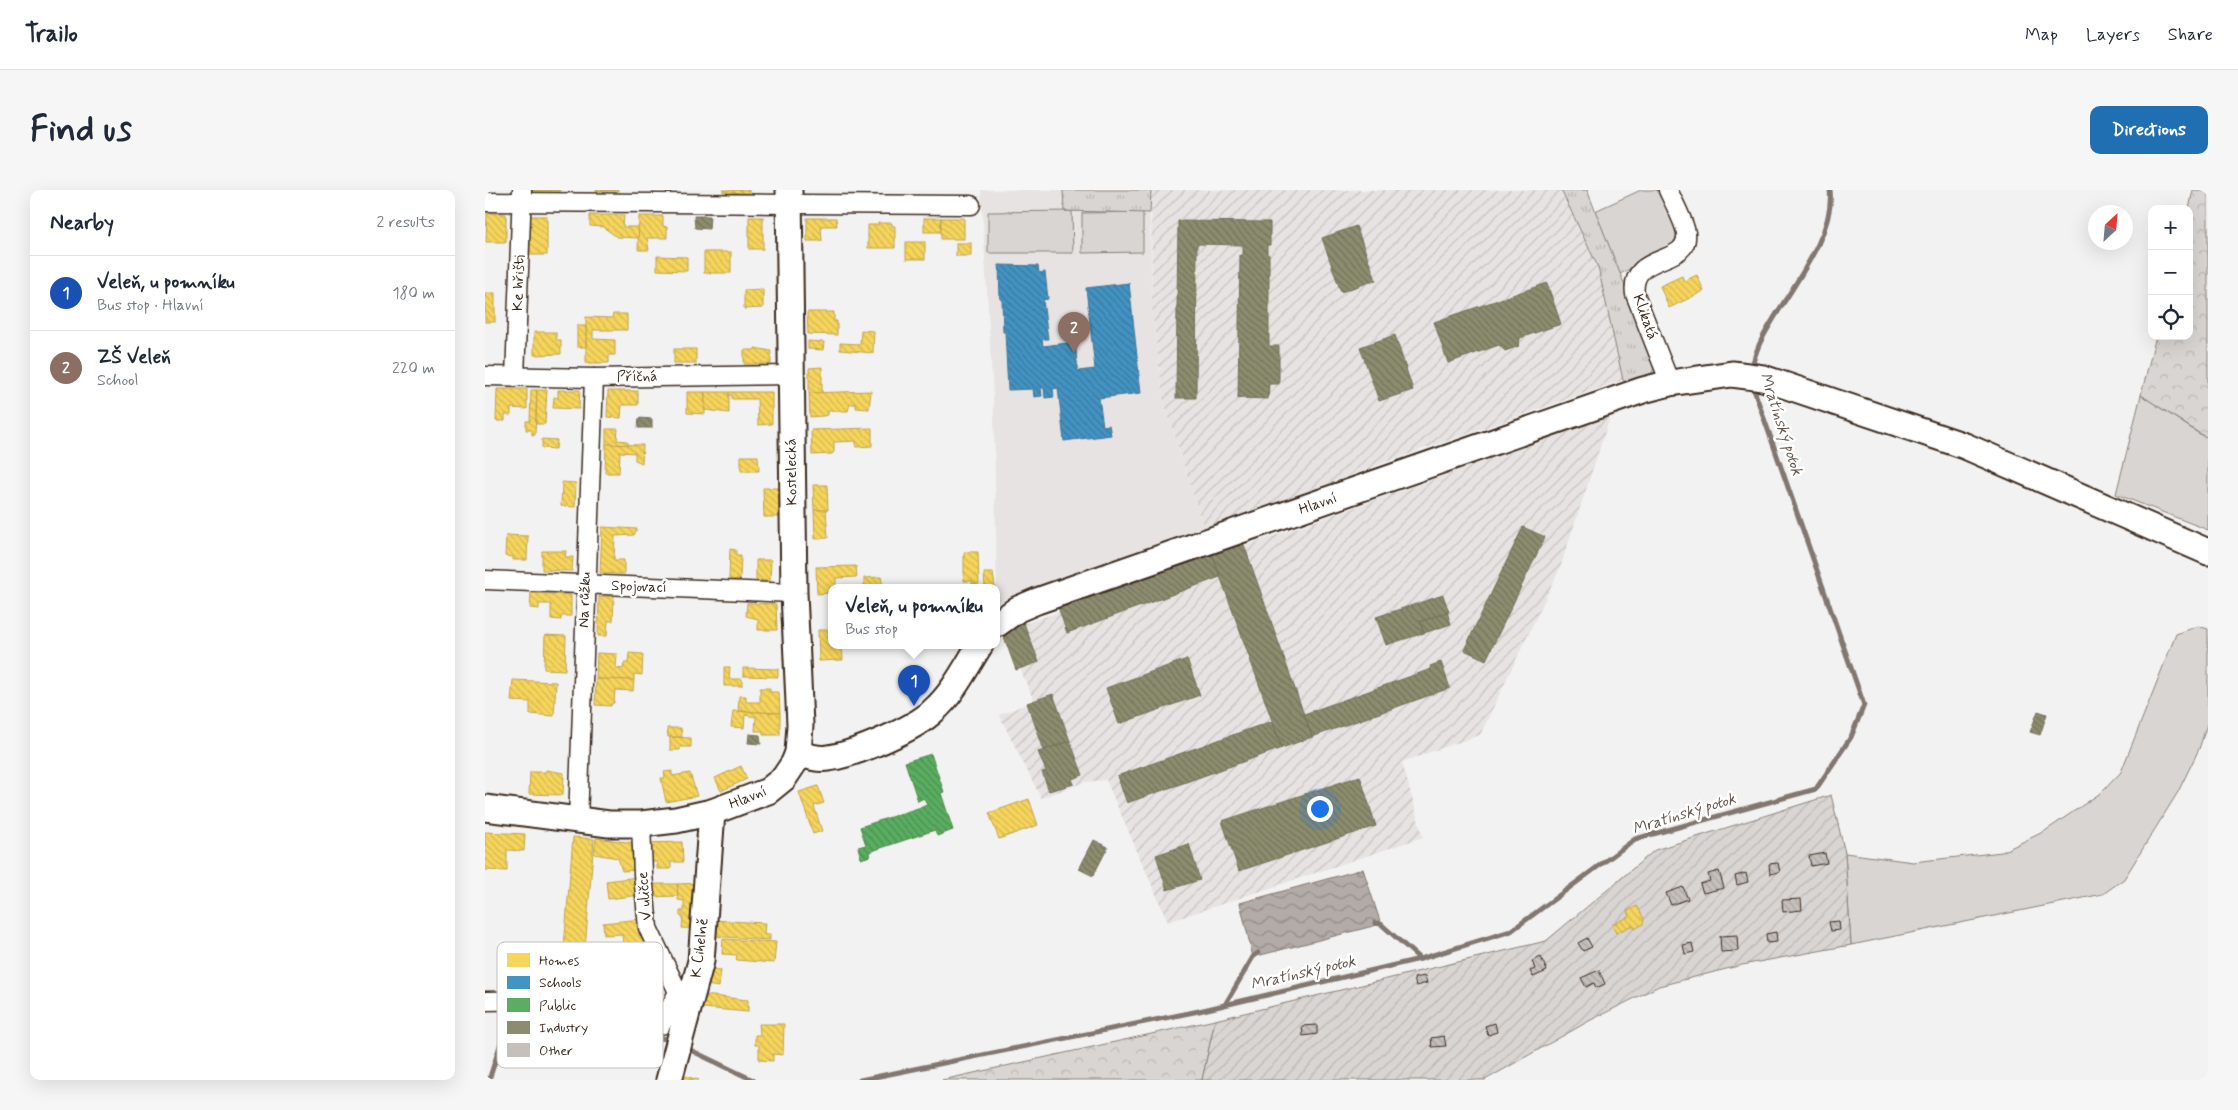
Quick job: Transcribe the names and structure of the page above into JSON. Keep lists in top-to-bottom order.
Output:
{
  "streets": {
    "street": [
      "Ke hřišti",
      "Klikatá",
      "Příčná",
      "Kostelecká",
      "Hlavní",
      "Spojovací",
      "Na růžku",
      "V uličce",
      "K Cihelně"
    ]
  },
  "crossings": [
    ["Ke hřišti", "Příčná"],
    ["Klikatá", "Hlavní"],
    ["Příčná", "Kostelecká"],
    ["Příčná", "Na růžku"],
    ["Kostelecká", "Hlavní"],
    ["Kostelecká", "Spojovací"],
    ["Hlavní", "Na růžku"],
    ["Hlavní", "V uličce"],
    ["Hlavní", "K Cihelně"],
    ["Spojovací", "Na růžku"],
    ["V uličce", "K Cihelně"]
  ],
  "water": ["Mratínský potok"],
  "legend": [
    "Homes",
    "Schools",
    "Public",
    "Industry",
    "Other"
  ],
  "north": "top right",
  "page": {
    "header": "Trailo",
    "nav": ["Map", "Layers", "Share"],
    "buttons": "Directions",
    "title": "Find us",
    "heading": ["Nearby", "2 results"],
    "map_buttons": ["+", "−"],
    "list": [
      {
        "mark": "1",
        "name": "Veleň, u pomníku",
        "note": "Bus stop · Hlavní",
        "value": "180 m"
      },
      {
        "mark": "2",
        "name": "ZŠ Veleň",
        "note": "School",
        "value": "220 m"
      }
    ],
    "pins": ["2", "1"],
    "popup": ["Veleň, u pomníku", "Bus stop"]
  }
}
